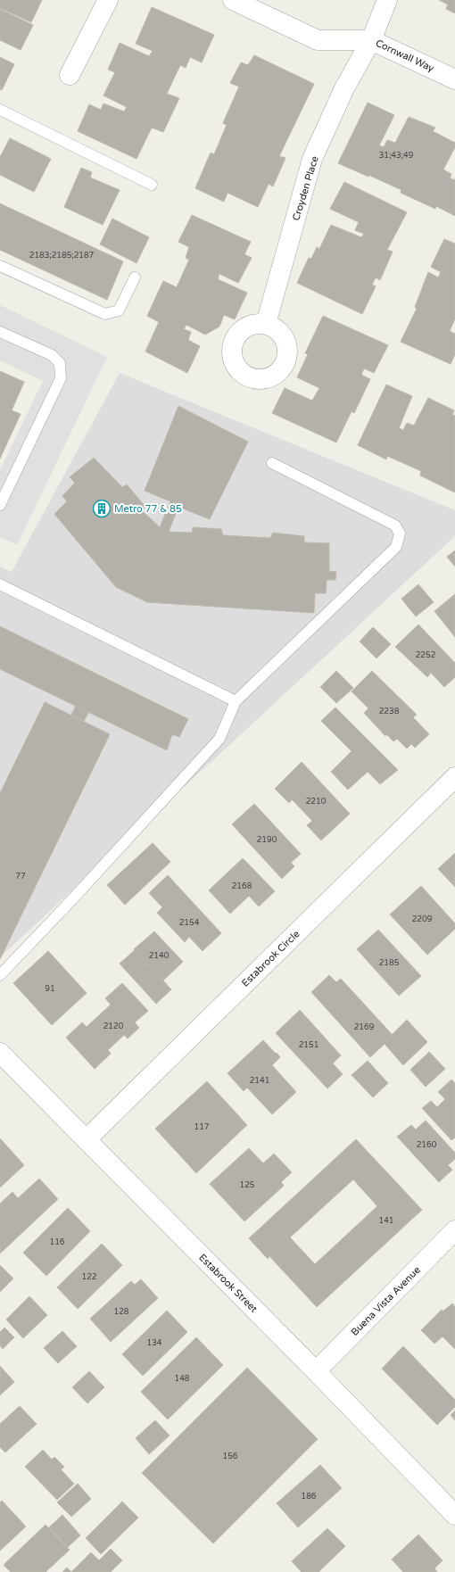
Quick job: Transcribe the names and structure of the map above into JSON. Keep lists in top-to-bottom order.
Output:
{
  "streets": {
    "street": [
      "Cornwall Way",
      "Croyden Place",
      "Estabrook Circle",
      "Estabrook Street",
      "Buena Vista Avenue"
    ]
  },
  "crossings": [
    ["Cornwall Way", "Croyden Place"],
    ["Estabrook Circle", "Estabrook Street"],
    ["Estabrook Street", "Buena Vista Avenue"]
  ],
  "places": {
    "building": ["Metro 77 & 85"]
  },
  "house_numbers": [
    "31;43;49",
    "2183;2185;2187",
    "2252",
    "2238",
    "2210",
    "2190",
    "77",
    "2168",
    "2209",
    "2154",
    "2140",
    "2185",
    "91",
    "2120",
    "2169",
    "2151",
    "2141",
    "117",
    "2160",
    "125",
    "141",
    "116",
    "122",
    "128",
    "134",
    "148",
    "156",
    "186"
  ]
}
